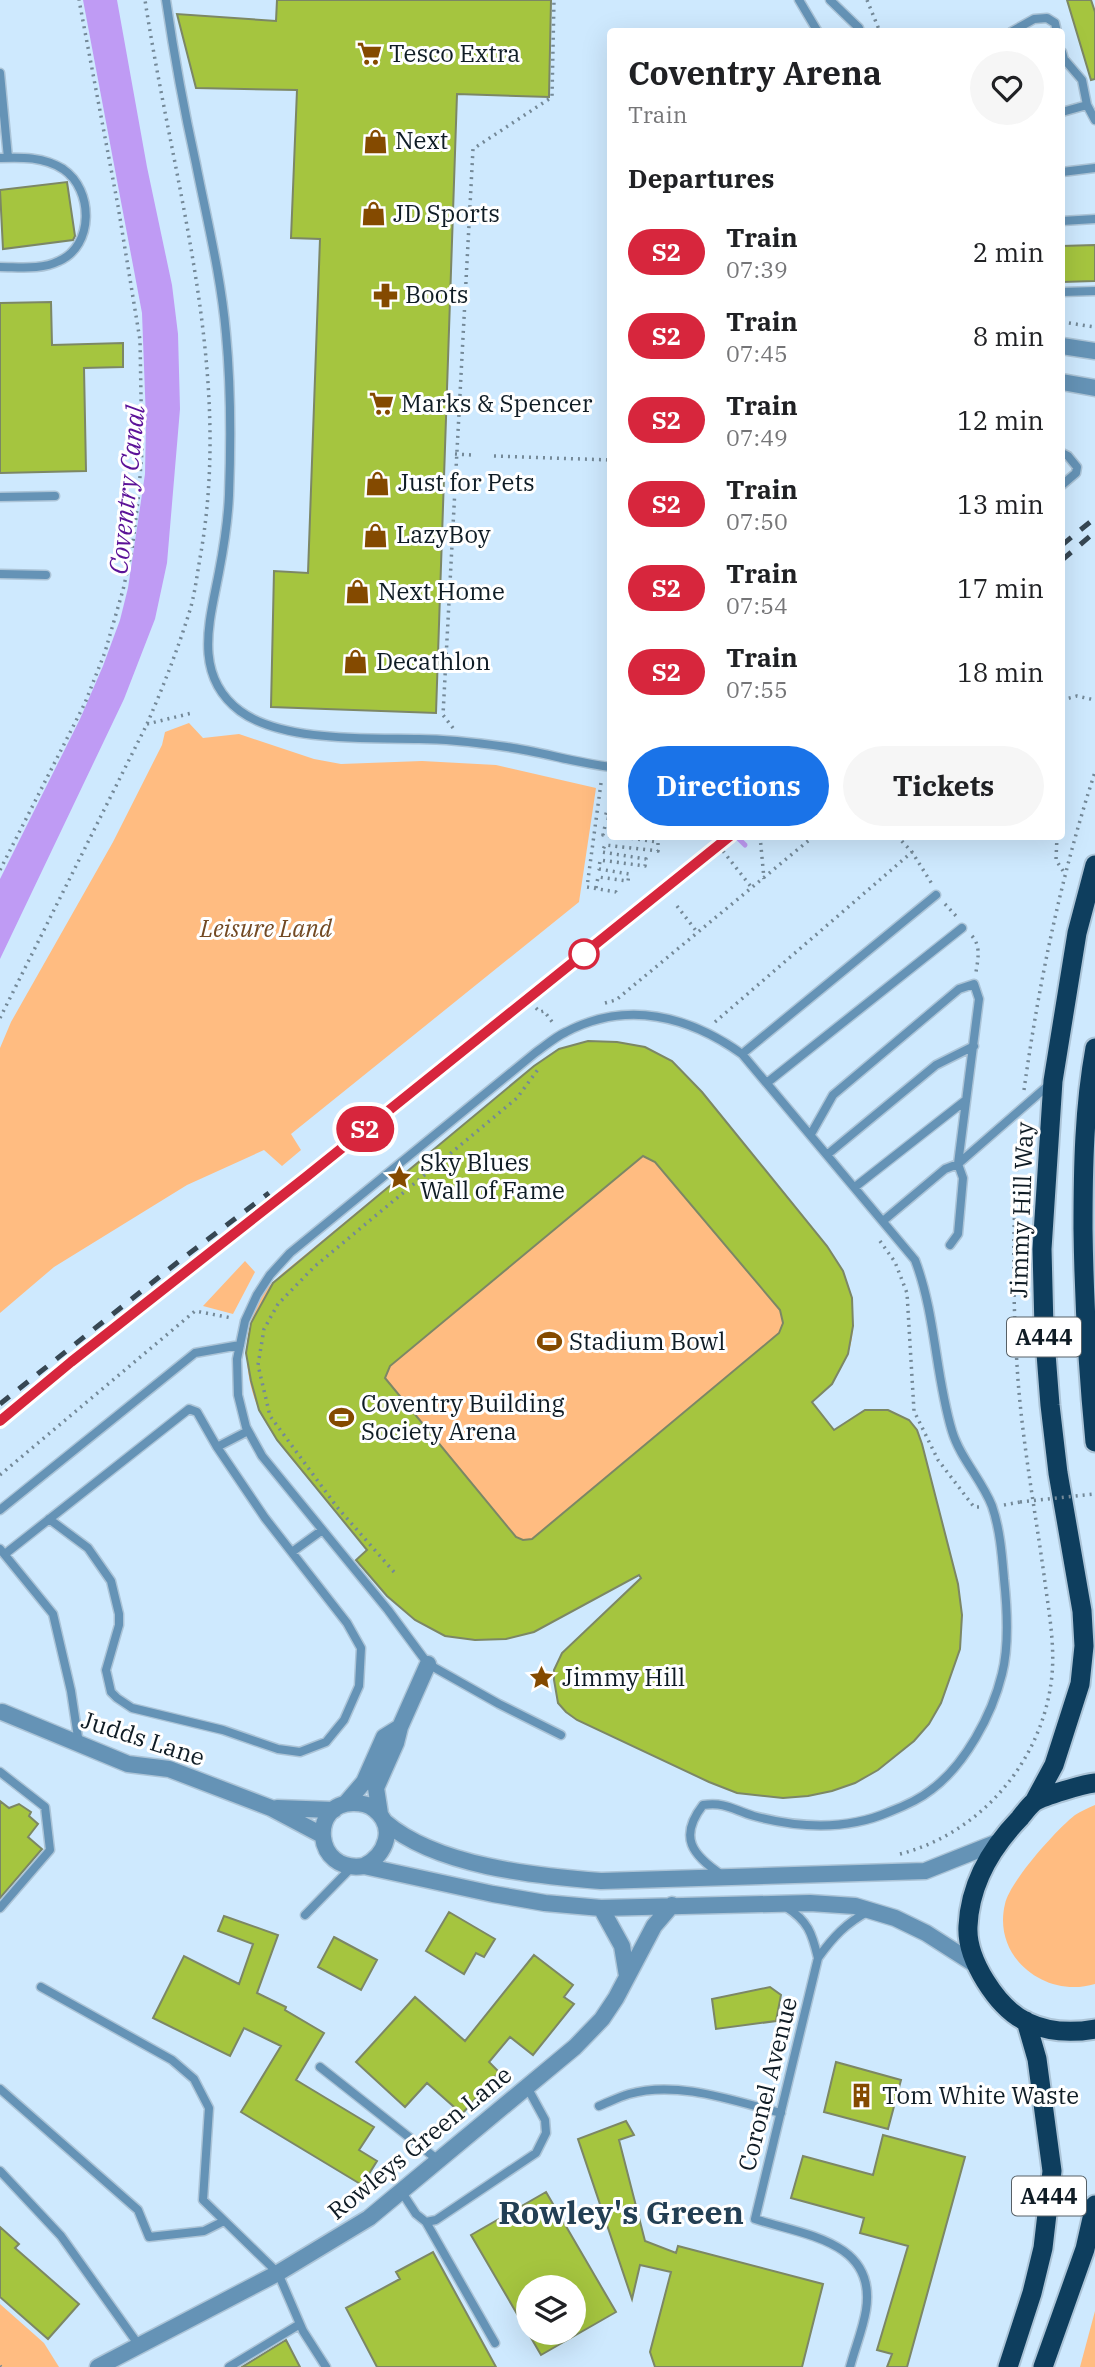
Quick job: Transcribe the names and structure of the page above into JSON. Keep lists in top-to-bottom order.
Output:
{
  "streets": {
    "highway": ["Jimmy Hill Way", "A444"],
    "street": ["Judds Lane", "Rowleys Green Lane"],
    "lane": ["Coronel Avenue"]
  },
  "districts": ["Rowley's Green"],
  "water": ["Coventry Canal"],
  "parks": ["Leisure Land"],
  "places": {
    "supermarket": ["Tesco Extra", "Marks & Spencer"],
    "shop": [
      "Next",
      "JD Sports",
      "Just for Pets",
      "LazyBoy",
      "Next Home",
      "Decathlon"
    ],
    "pharmacy": ["Boots"],
    "place": ["Sky Blues Wall of Fame", "Jimmy Hill"],
    "sports": ["Stadium Bowl", "Coventry Building Society Arena"],
    "building": ["Tom White Waste"]
  },
  "page": {
    "on_map": "S2",
    "heading": [
      ["Coventry Arena", "Train"],
      "Departures"
    ],
    "list": [
      {
        "mark": "S2",
        "name": "Train",
        "note": "07:39",
        "value": "2 min"
      },
      {
        "mark": "S2",
        "name": "Train",
        "note": "07:45",
        "value": "8 min"
      },
      {
        "mark": "S2",
        "name": "Train",
        "note": "07:49",
        "value": "12 min"
      },
      {
        "mark": "S2",
        "name": "Train",
        "note": "07:50",
        "value": "13 min"
      },
      {
        "mark": "S2",
        "name": "Train",
        "note": "07:54",
        "value": "17 min"
      },
      {
        "mark": "S2",
        "name": "Train",
        "note": "07:55",
        "value": "18 min"
      }
    ],
    "buttons": ["Directions", "Tickets"]
  }
}
